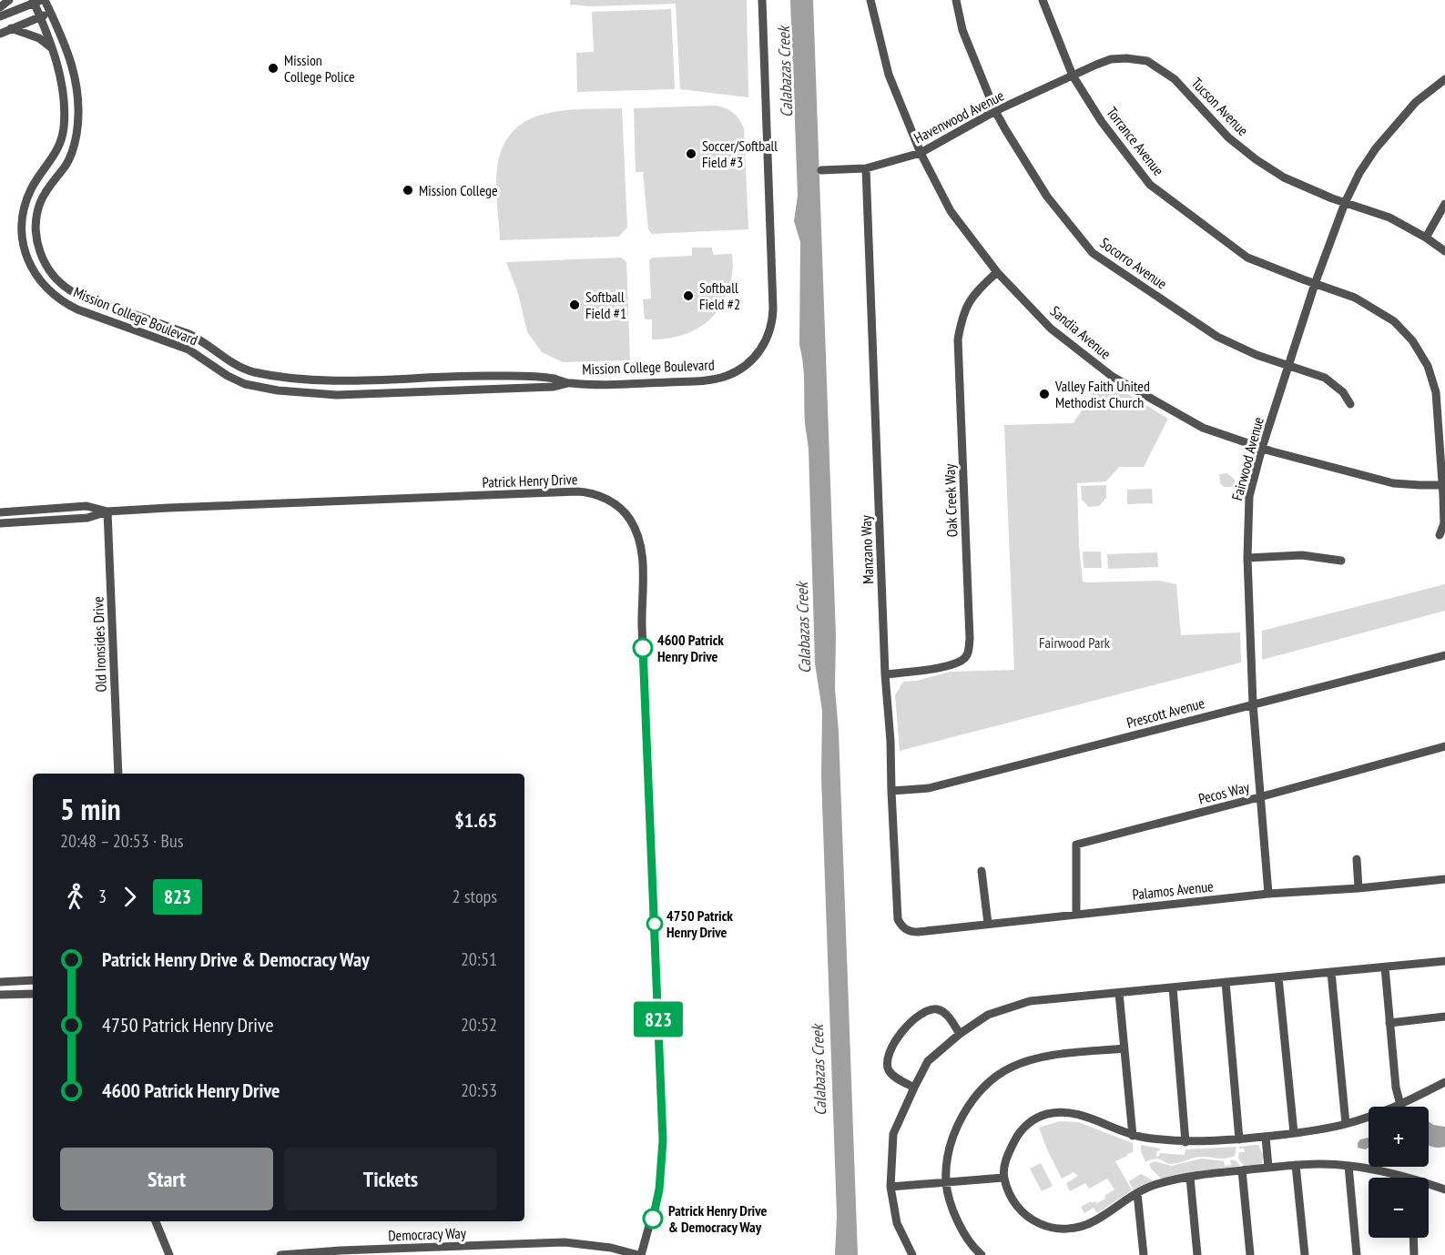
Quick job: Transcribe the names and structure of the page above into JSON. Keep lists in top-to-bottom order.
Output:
{
  "streets": {
    "street": [
      "Tucson Avenue",
      "Havenwood Avenue",
      "Torrance Avenue",
      "Socorro Avenue",
      "Mission College Boulevard",
      "Sandia Avenue",
      "Fairwood Avenue",
      "Patrick Henry Drive",
      "Oak Creek Way",
      "Manzano Way",
      "Old Ironsides Drive",
      "Prescott Avenue",
      "Pecos Way",
      "Palamos Avenue",
      "Democracy Way"
    ]
  },
  "crossings": [
    ["Tucson Avenue", "Havenwood Avenue"],
    ["Tucson Avenue", "Torrance Avenue"],
    ["Tucson Avenue", "Fairwood Avenue"],
    ["Havenwood Avenue", "Torrance Avenue"],
    ["Havenwood Avenue", "Socorro Avenue"],
    ["Havenwood Avenue", "Sandia Avenue"],
    ["Havenwood Avenue", "Manzano Way"],
    ["Torrance Avenue", "Sandia Avenue"],
    ["Torrance Avenue", "Fairwood Avenue"],
    ["Socorro Avenue", "Fairwood Avenue"],
    ["Sandia Avenue", "Fairwood Avenue"],
    ["Sandia Avenue", "Oak Creek Way"],
    ["Fairwood Avenue", "Prescott Avenue"],
    ["Fairwood Avenue", "Pecos Way"],
    ["Fairwood Avenue", "Palamos Avenue"],
    ["Patrick Henry Drive", "Old Ironsides Drive"],
    ["Patrick Henry Drive", "Democracy Way"],
    ["Oak Creek Way", "Manzano Way"],
    ["Manzano Way", "Prescott Avenue"],
    ["Manzano Way", "Palamos Avenue"],
    ["Pecos Way", "Palamos Avenue"]
  ],
  "water": ["Calabazas Creek"],
  "parks": ["Fairwood Park"],
  "places": [
    "Mission College Police",
    "Soccer/Softball Field #3",
    "Mission College",
    "Softball Field #2",
    "Softball Field #1",
    "Valley Faith United Methodist Church",
    "4600 Patrick Henry Drive",
    "4750 Patrick Henry Drive",
    "Patrick Henry Drive & Democracy Way"
  ],
  "lines": ["bus line 823"],
  "page": {
    "on_map": "823",
    "heading": ["5 min", "20:48 – 20:53 · Bus", "$1.65"],
    "legs": ["3", "823", "2 stops"],
    "list": [
      {
        "name": "Patrick Henry Drive & Democracy Way",
        "value": "20:51"
      },
      {
        "name": "4750 Patrick Henry Drive",
        "value": "20:52"
      },
      {
        "name": "4600 Patrick Henry Drive",
        "value": "20:53"
      }
    ],
    "map_buttons": ["+", "−"],
    "buttons": ["Start", "Tickets"]
  }
}
